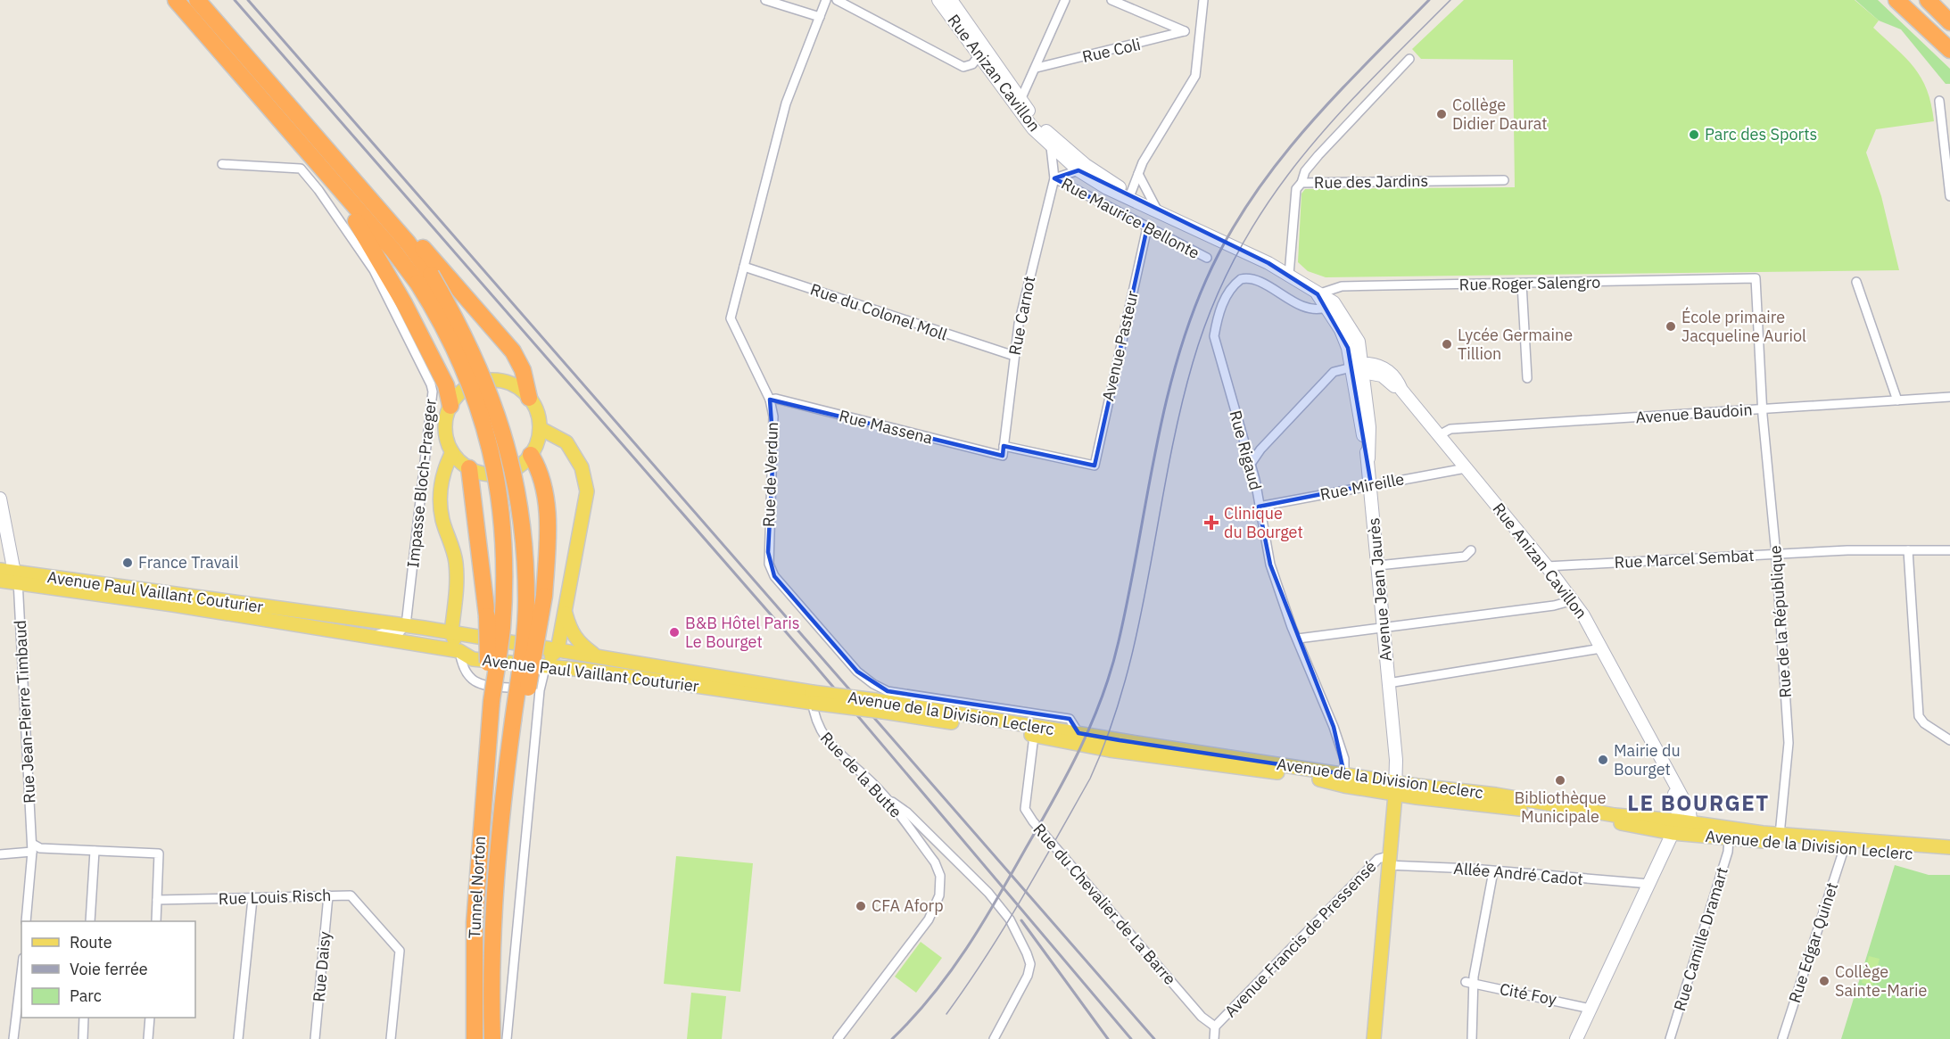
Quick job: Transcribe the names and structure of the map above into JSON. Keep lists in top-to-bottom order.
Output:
{
  "streets": {
    "highway": ["Tunnel Norton"],
    "main road": [
      "Rue Anizan Cavillon",
      "Avenue Jean Jaurès",
      "Avenue Paul Vaillant Couturier",
      "Avenue de la Division Leclerc"
    ],
    "street": [
      "Rue Coli",
      "Rue des Jardins",
      "Rue Maurice Bellonte",
      "Rue Roger Salengro",
      "Rue du Colonel Moll",
      "Rue Carnot",
      "Avenue Pasteur",
      "Avenue Baudoin",
      "Rue Massena",
      "Rue Rigaud",
      "Rue de Verdun",
      "Impasse Bloch-Praeger",
      "Rue Mireille",
      "Rue Marcel Sembat",
      "Rue de la République",
      "Rue Jean-Pierre Timbaud",
      "Rue de la Butte",
      "Allée André Cadot",
      "Rue Louis Risch",
      "Rue du Chevalier de La Barre",
      "Avenue Francis de Pressensé",
      "Rue Camille Dramart",
      "Rue Edgar Quinet",
      "Rue Daisy",
      "Cité Foy"
    ]
  },
  "crossings": [
    ["Rue Anizan Cavillon", "Rue des Jardins"],
    ["Rue Anizan Cavillon", "Rue Roger Salengro"],
    ["Rue Anizan Cavillon", "Avenue Baudoin"],
    ["Rue Anizan Cavillon", "Rue Rigaud"],
    ["Rue Anizan Cavillon", "Rue Mireille"],
    ["Rue Anizan Cavillon", "Rue Marcel Sembat"],
    ["Rue Anizan Cavillon", "Avenue Jean Jaurès"],
    ["Rue Anizan Cavillon", "Avenue de la Division Leclerc"],
    ["Rue Maurice Bellonte", "Rue Carnot"],
    ["Rue Maurice Bellonte", "Avenue Pasteur"],
    ["Rue Roger Salengro", "Rue de la République"],
    ["Rue du Colonel Moll", "Rue Carnot"],
    ["Rue du Colonel Moll", "Rue de Verdun"],
    ["Rue Carnot", "Avenue Pasteur"],
    ["Rue Carnot", "Rue Massena"],
    ["Avenue Baudoin", "Rue de la République"],
    ["Rue Massena", "Rue de Verdun"],
    ["Rue Rigaud", "Rue Mireille"],
    ["Rue Rigaud", "Avenue de la Division Leclerc"],
    ["Rue de Verdun", "Avenue de la Division Leclerc"],
    ["Impasse Bloch-Praeger", "Avenue Paul Vaillant Couturier"],
    ["Rue Mireille", "Avenue Jean Jaurès"],
    ["Rue Marcel Sembat", "Rue de la République"],
    ["Avenue Jean Jaurès", "Avenue de la Division Leclerc"],
    ["Avenue Paul Vaillant Couturier", "Rue Jean-Pierre Timbaud"],
    ["Avenue Paul Vaillant Couturier", "Avenue de la Division Leclerc"],
    ["Avenue Paul Vaillant Couturier", "Rue de la Butte"],
    ["Rue de la République", "Avenue de la Division Leclerc"],
    ["Avenue de la Division Leclerc", "Rue de la Butte"],
    ["Avenue de la Division Leclerc", "Rue du Chevalier de La Barre"],
    ["Avenue de la Division Leclerc", "Rue Camille Dramart"],
    ["Avenue de la Division Leclerc", "Rue Edgar Quinet"],
    ["Allée André Cadot", "Avenue Francis de Pressensé"],
    ["Rue Louis Risch", "Rue Daisy"],
    ["Rue du Chevalier de La Barre", "Avenue Francis de Pressensé"]
  ],
  "districts": ["LE BOURGET"],
  "places": {
    "other": [
      "Collège Didier Daurat",
      "Parc des Sports",
      "École primaire Jacqueline Auriol",
      "Lycée Germaine Tillion",
      "France Travail",
      "B&B Hôtel Paris Le Bourget",
      "Mairie du Bourget",
      "Bibliothèque Municipale",
      "CFA Aforp",
      "Collège Sainte-Marie"
    ],
    "health": ["Clinique du Bourget"]
  },
  "legend": ["Route", "Voie ferrée", "Parc"]
}
